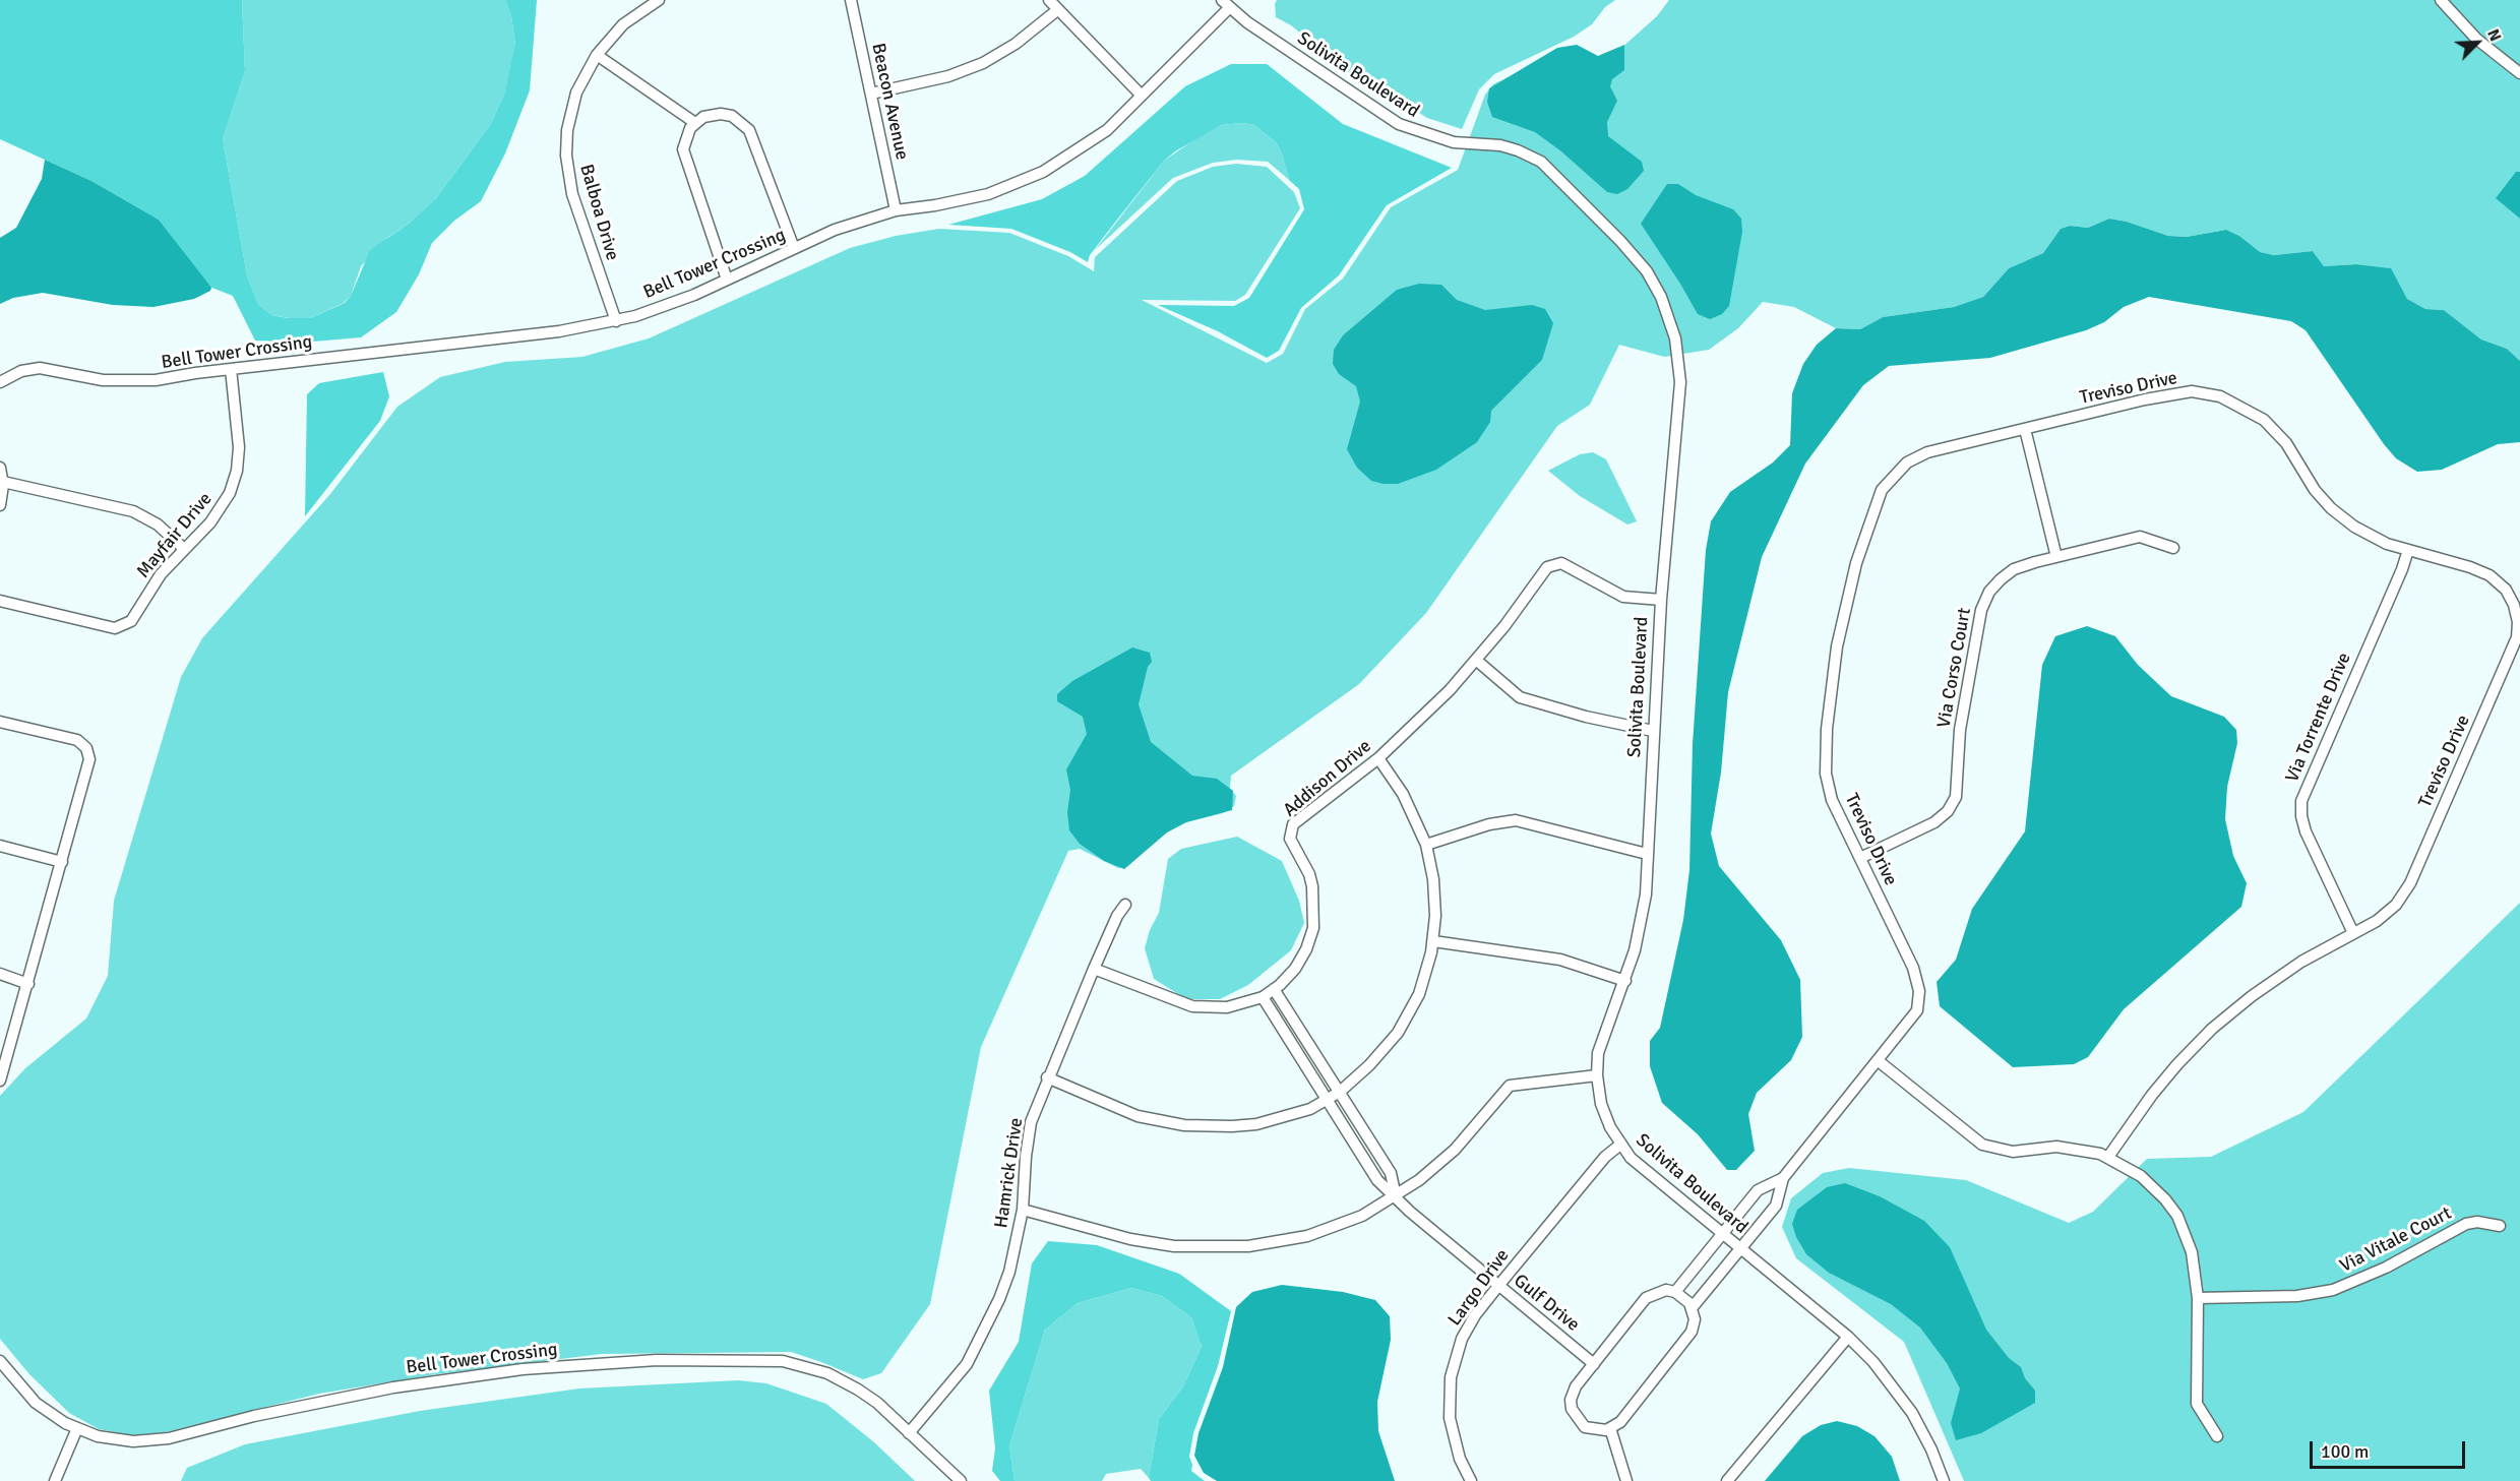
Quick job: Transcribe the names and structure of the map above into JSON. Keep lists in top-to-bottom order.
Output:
{
  "streets": {
    "street": [
      "Solivita Boulevard",
      "Beacon Avenue",
      "Balboa Drive",
      "Bell Tower Crossing",
      "Treviso Drive",
      "Mayfair Drive",
      "Via Corso Court",
      "Via Torrente Drive",
      "Addison Drive",
      "Hamrick Drive",
      "Via Vitale Court",
      "Largo Drive",
      "Gulf Drive"
    ]
  },
  "crossings": [
    ["Solivita Boulevard", "Bell Tower Crossing"],
    ["Solivita Boulevard", "Treviso Drive"],
    ["Solivita Boulevard", "Addison Drive"],
    ["Solivita Boulevard", "Largo Drive"],
    ["Beacon Avenue", "Bell Tower Crossing"],
    ["Balboa Drive", "Bell Tower Crossing"],
    ["Bell Tower Crossing", "Mayfair Drive"],
    ["Bell Tower Crossing", "Hamrick Drive"],
    ["Treviso Drive", "Via Corso Court"],
    ["Treviso Drive", "Via Torrente Drive"],
    ["Addison Drive", "Hamrick Drive"],
    ["Addison Drive", "Gulf Drive"],
    ["Largo Drive", "Gulf Drive"]
  ],
  "scale_bar": "100 m",
  "north": "top right"
}
